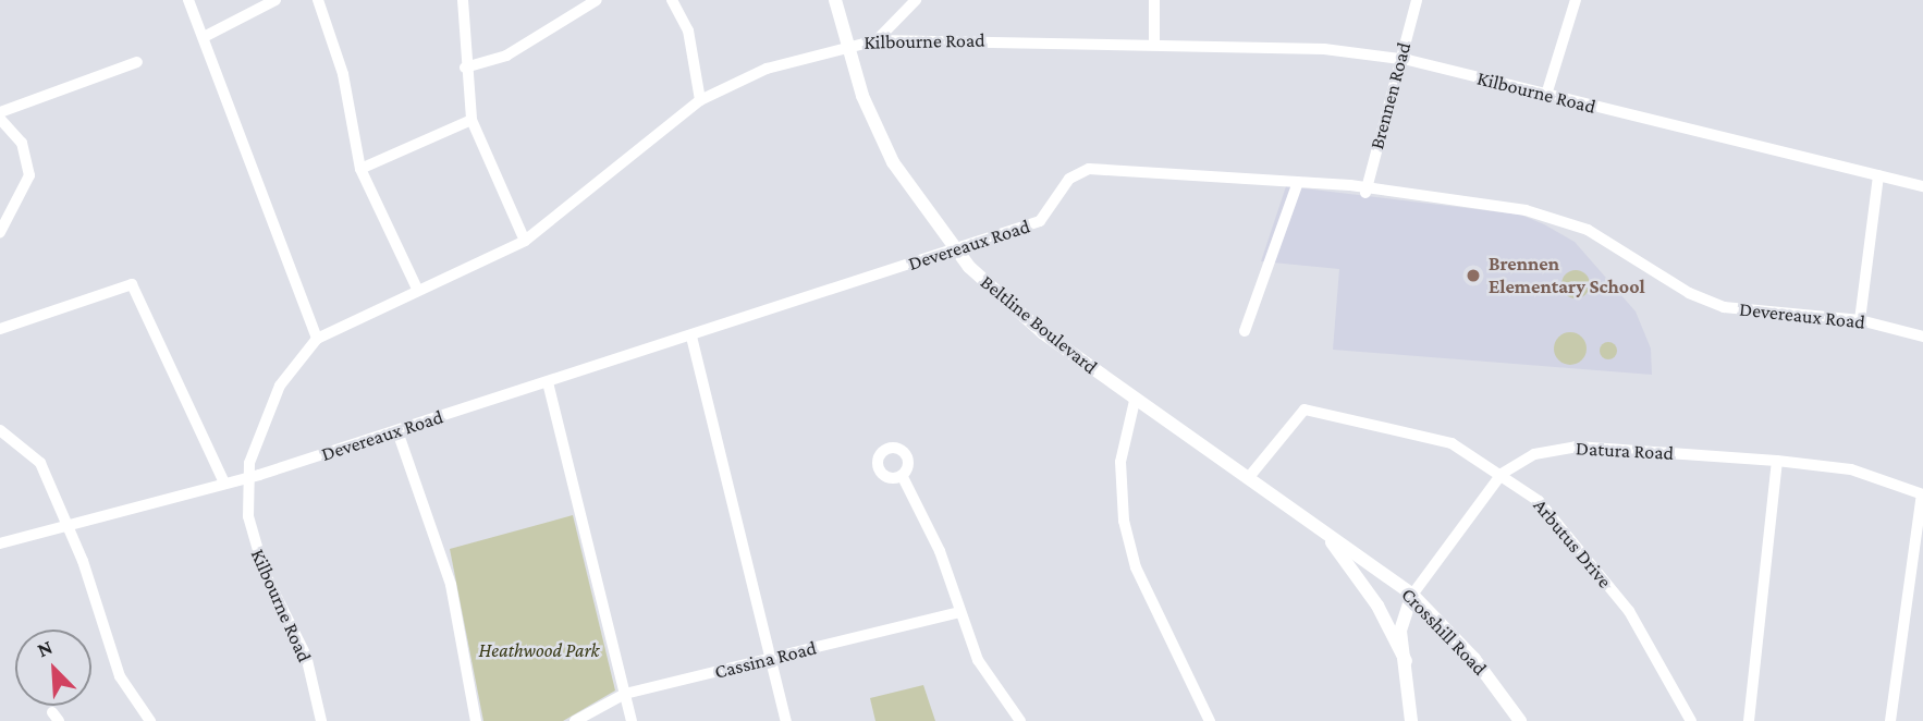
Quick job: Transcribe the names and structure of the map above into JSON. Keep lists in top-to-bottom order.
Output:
{
  "streets": {
    "main road": ["Beltline Boulevard", "Datura Road", "Crosshill Road"],
    "street": [
      "Kilbourne Road",
      "Brennen Road",
      "Devereaux Road",
      "Arbutus Drive",
      "Cassina Road"
    ]
  },
  "crossings": [
    ["Kilbourne Road", "Brennen Road"],
    ["Kilbourne Road", "Devereaux Road"],
    ["Kilbourne Road", "Beltline Boulevard"],
    ["Brennen Road", "Devereaux Road"],
    ["Devereaux Road", "Beltline Boulevard"],
    ["Beltline Boulevard", "Arbutus Drive"],
    ["Beltline Boulevard", "Crosshill Road"],
    ["Datura Road", "Arbutus Drive"],
    ["Datura Road", "Crosshill Road"]
  ],
  "parks": ["Heathwood Park"],
  "places": ["Brennen Elementary School"],
  "north": "top left"
}
